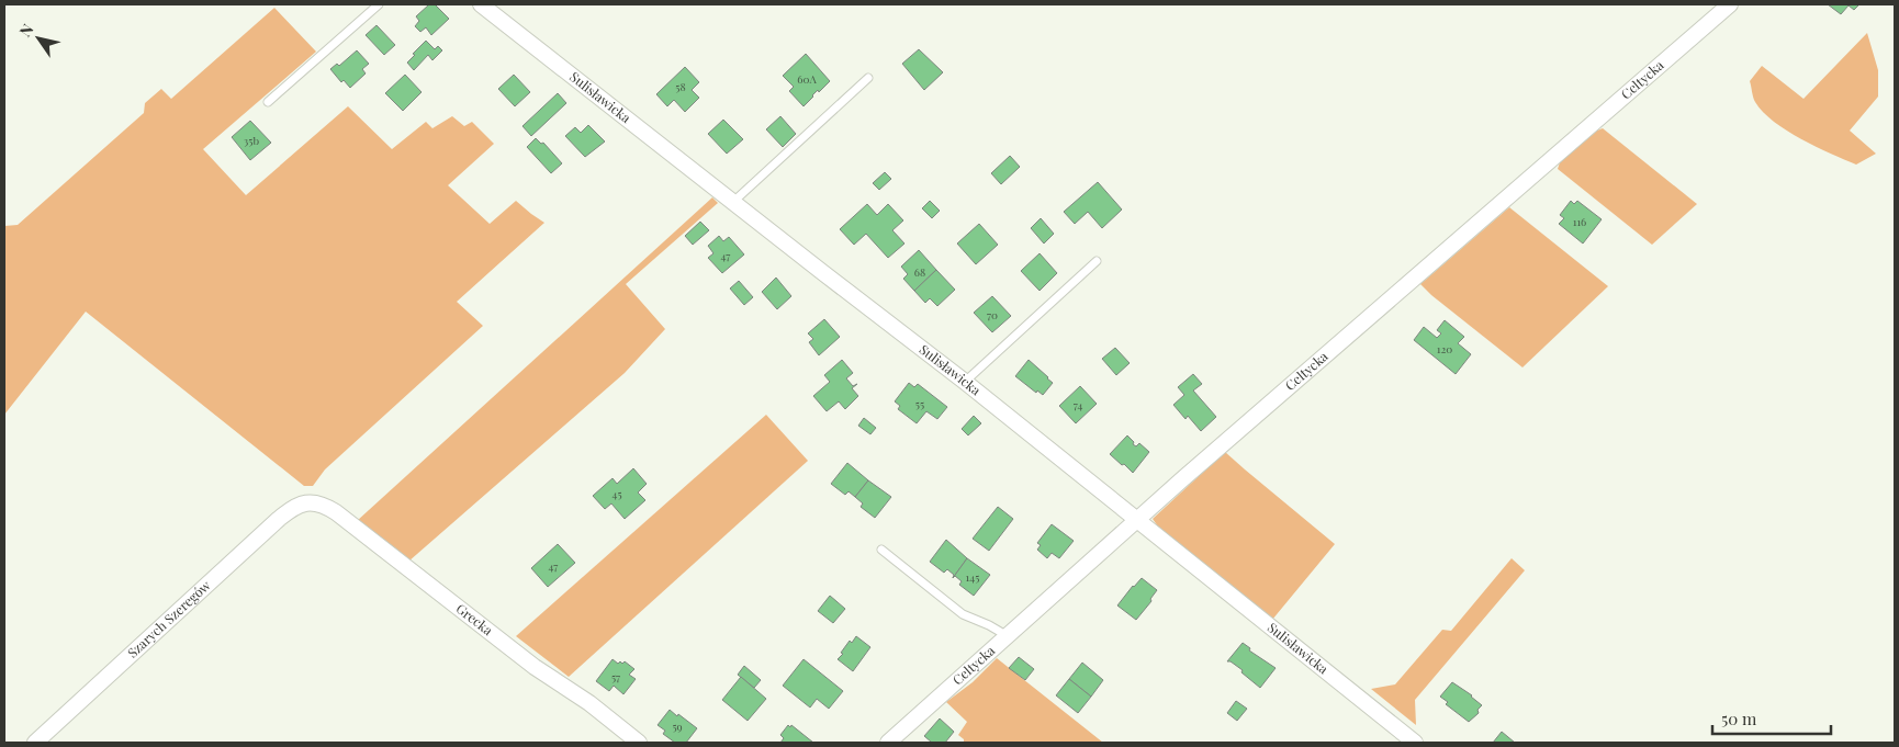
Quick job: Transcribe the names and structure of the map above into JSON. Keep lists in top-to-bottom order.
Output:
{
  "streets": {
    "street": [
      "Celtycka",
      "Sulisławicka",
      "Szarych Szeregów",
      "Grecka"
    ]
  },
  "crossings": [
    ["Celtycka", "Sulisławicka"],
    ["Szarych Szeregów", "Grecka"]
  ],
  "house_numbers": [
    "60A",
    "58",
    "35b",
    "116",
    "47",
    "68",
    "70",
    "120",
    "55",
    "74",
    "45",
    "47",
    "145",
    "57",
    "59"
  ],
  "scale_bar": "50 m",
  "north": "top left"
}
